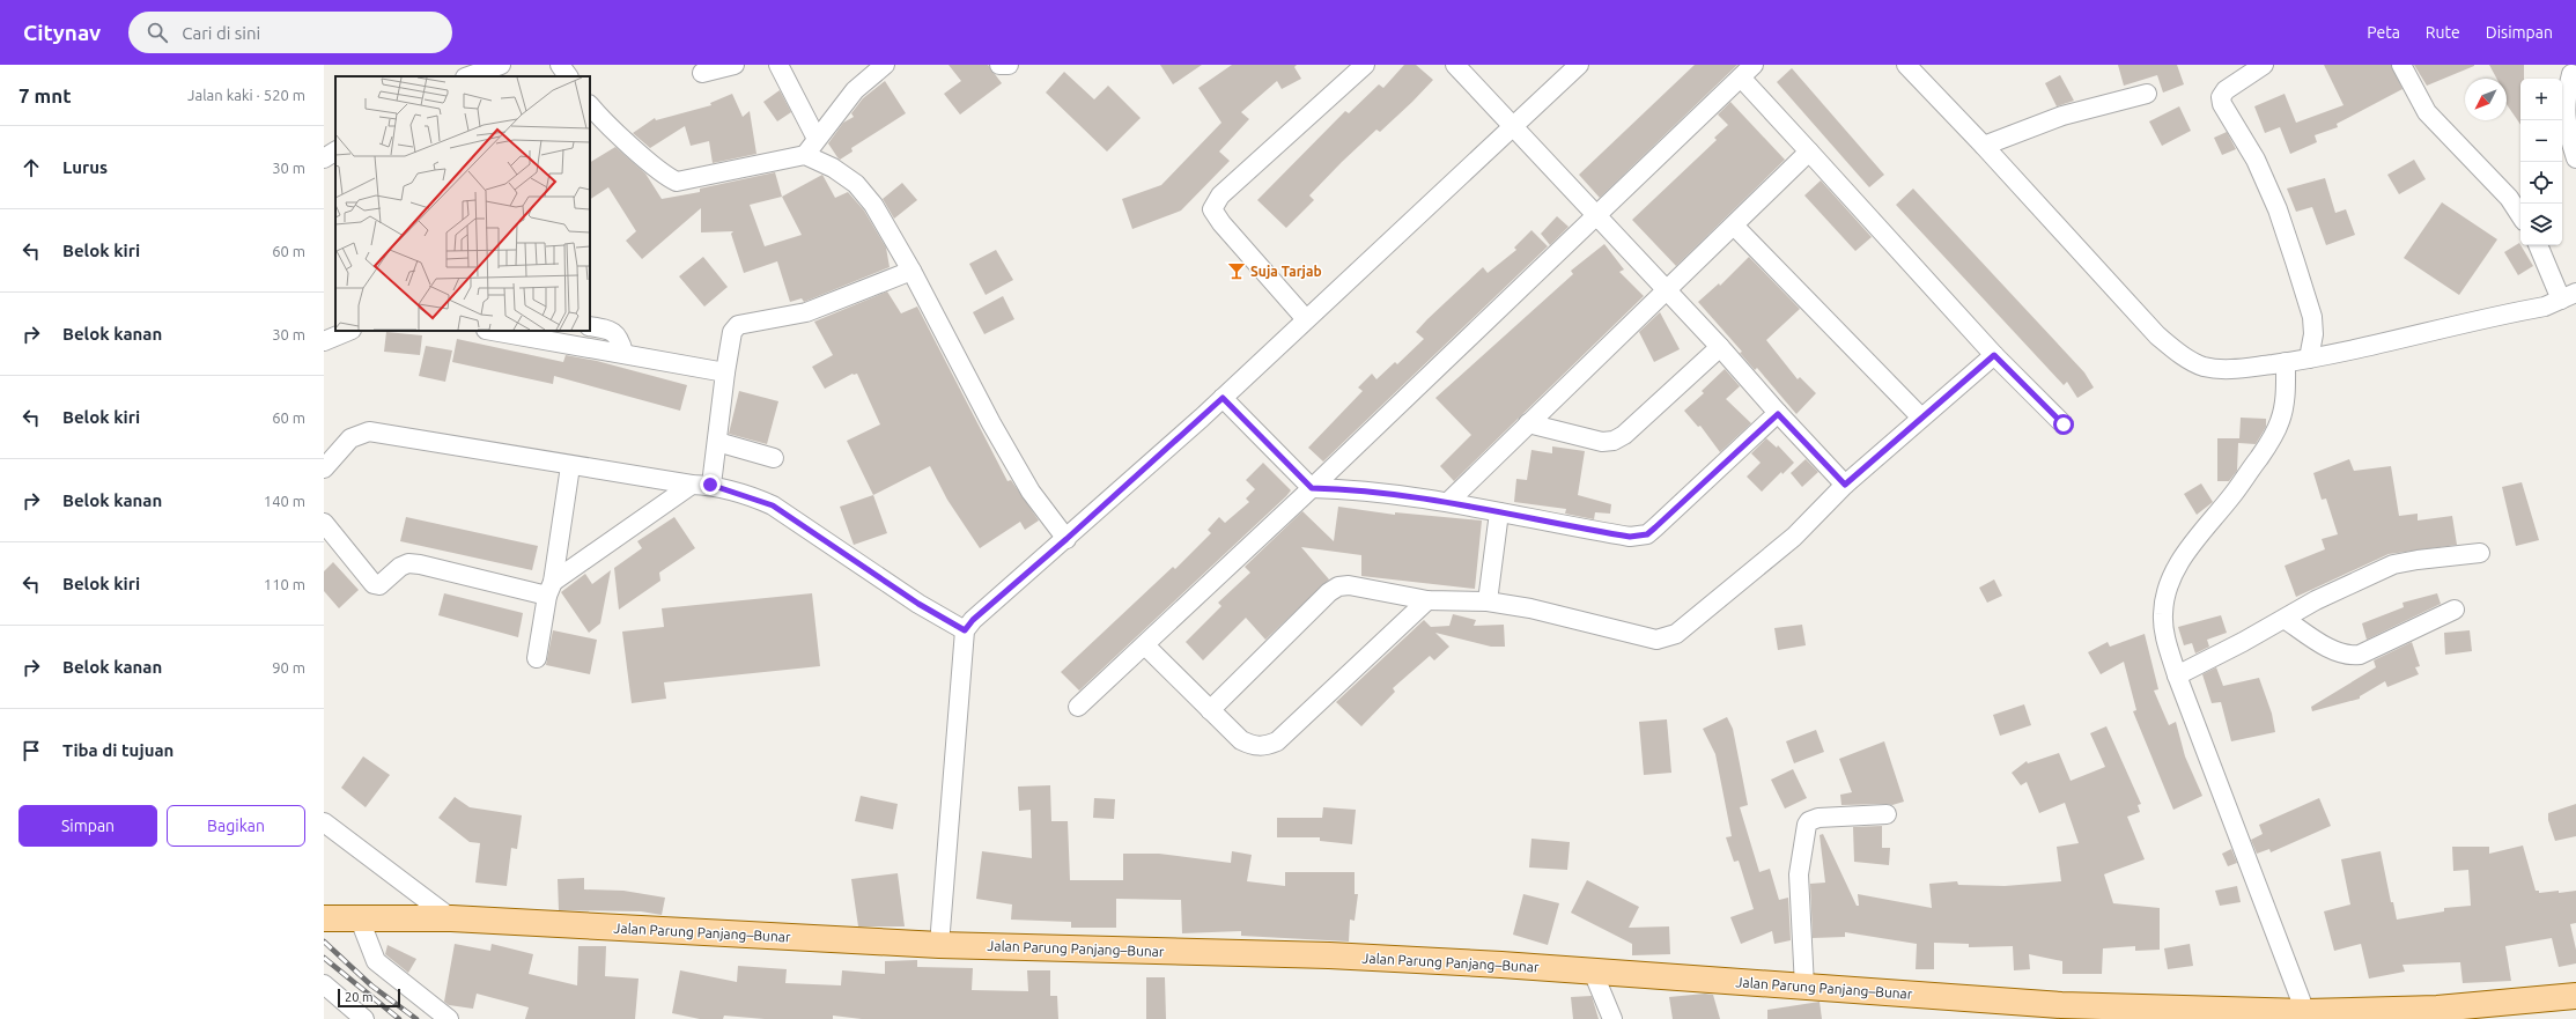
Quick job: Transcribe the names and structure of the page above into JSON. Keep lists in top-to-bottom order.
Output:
{
  "streets": {
    "main road": ["Jalan Parung Panjang–Bunar"]
  },
  "places": {
    "bar": ["Suja Tarjab"]
  },
  "scale_bar": "20 m",
  "north": "bottom left",
  "page": {
    "header": "Citynav",
    "search": "Cari di sini",
    "nav": ["Peta", "Rute", "Disimpan"],
    "heading": ["7 mnt", "Jalan kaki · 520 m"],
    "map_buttons": ["+", "−"],
    "list": [
      ["Lurus", "30 m"],
      ["Belok kiri", "60 m"],
      ["Belok kanan", "30 m"],
      ["Belok kiri", "60 m"],
      ["Belok kanan", "140 m"],
      ["Belok kiri", "110 m"],
      ["Belok kanan", "90 m"],
      "Tiba di tujuan"
    ],
    "buttons": ["Simpan", "Bagikan"],
    "scale": "20 m"
  }
}
